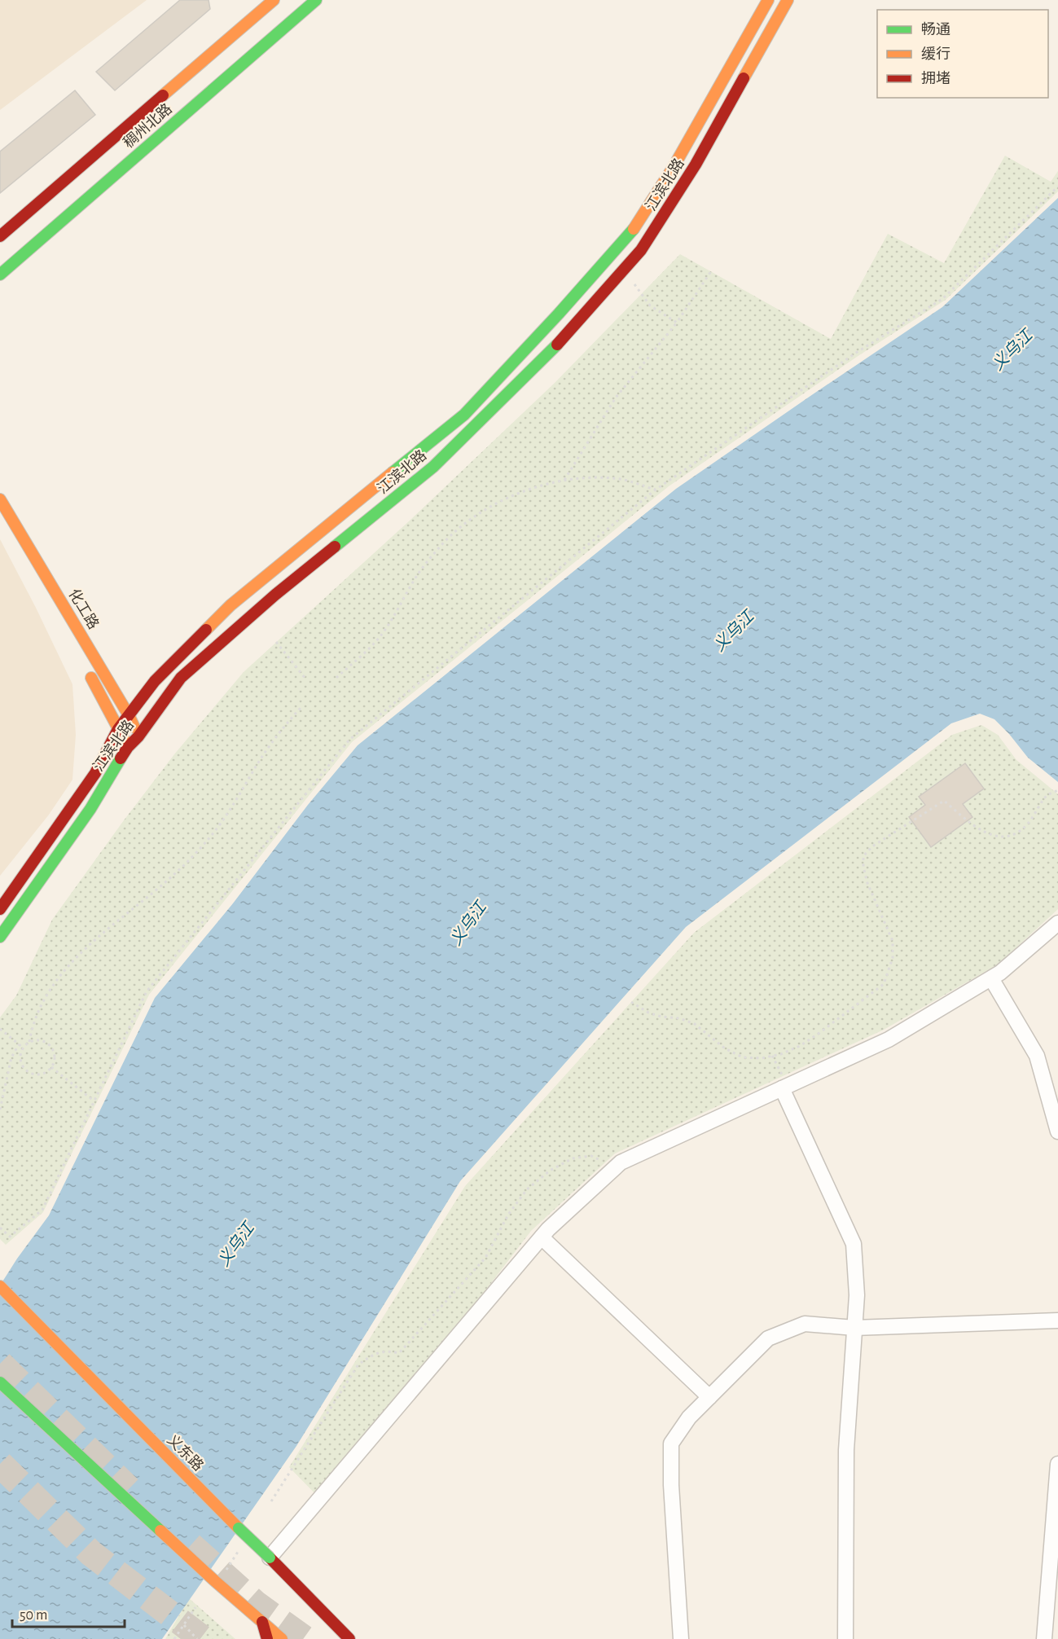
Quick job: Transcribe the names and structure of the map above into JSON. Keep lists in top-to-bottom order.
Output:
{
  "streets": {
    "main road": [
      "稠州北路",
      "江滨北路",
      "化工路",
      "义东路"
    ]
  },
  "crossings": [
    ["江滨北路", "化工路"]
  ],
  "water": ["义乌江"],
  "legend": ["畅通", "缓行", "拥堵"],
  "scale_bar": "50 m"
}
